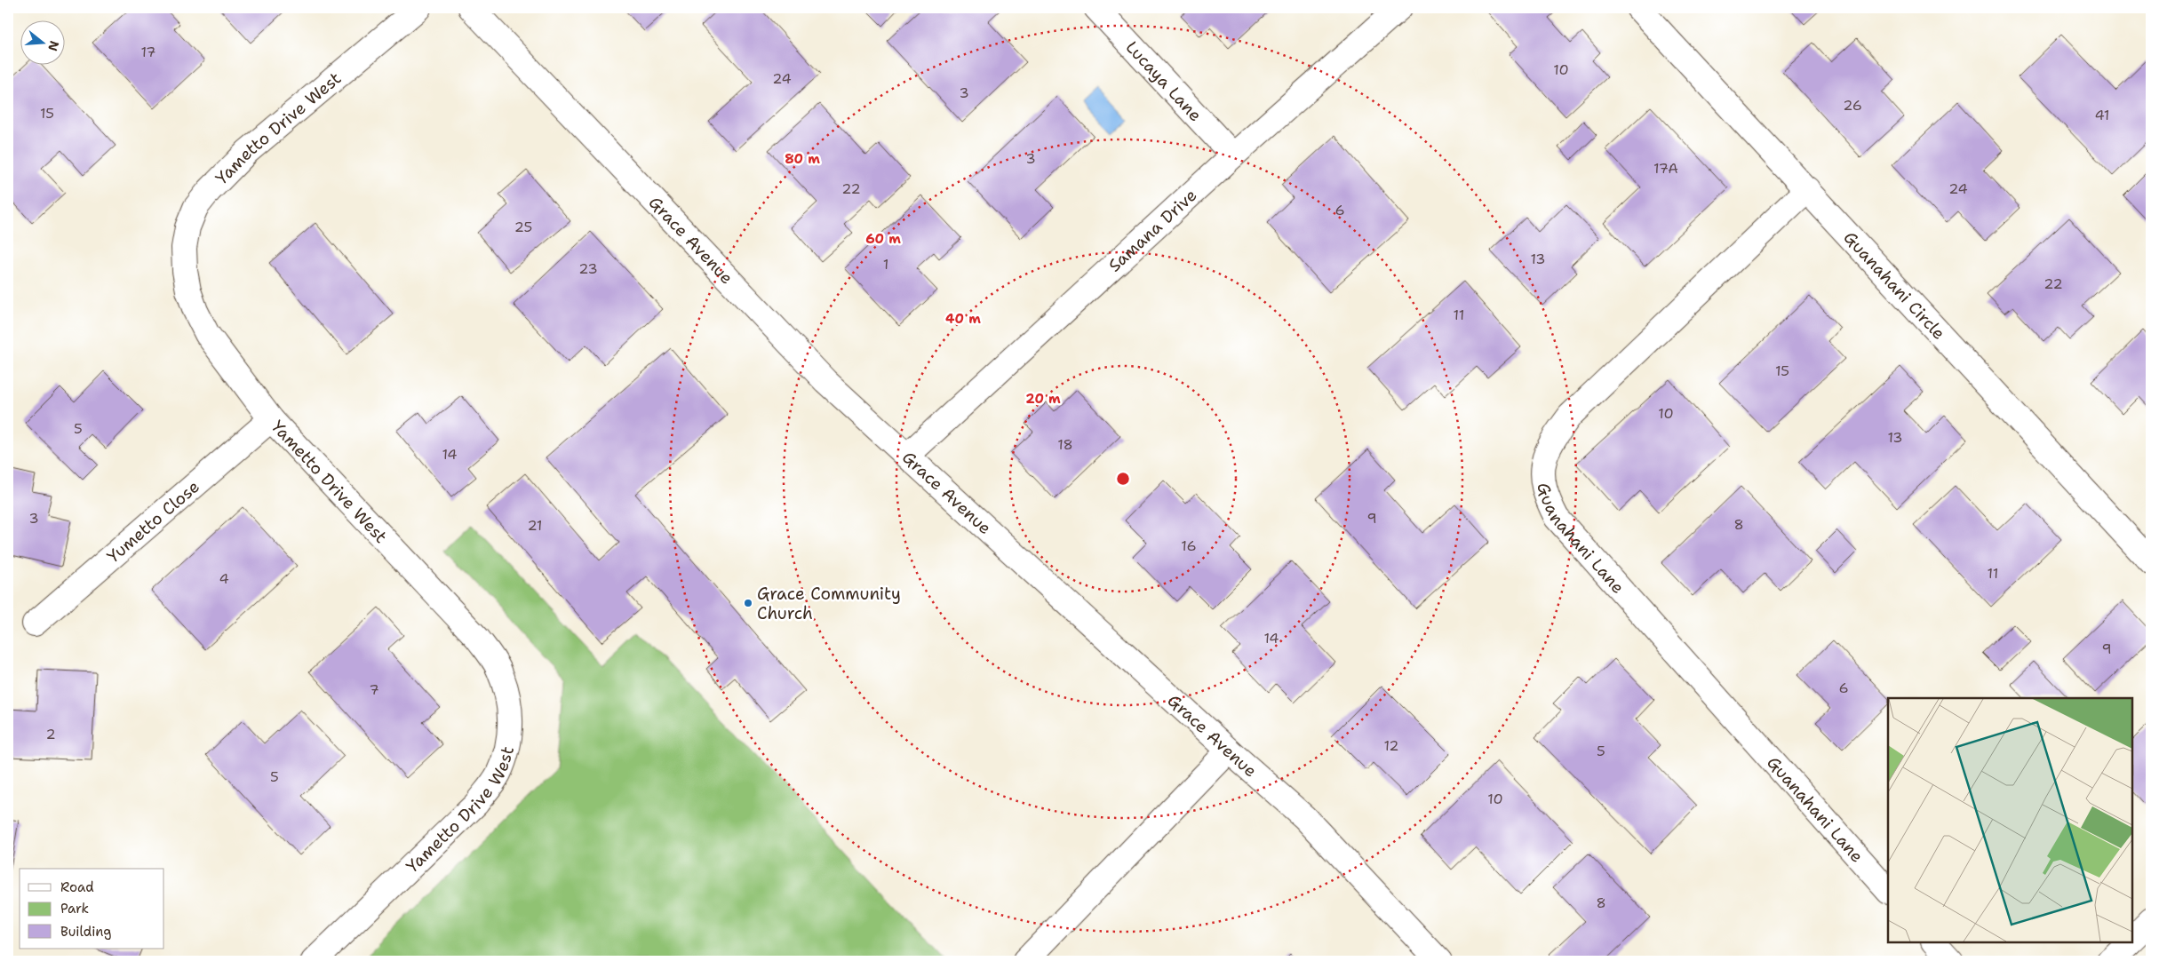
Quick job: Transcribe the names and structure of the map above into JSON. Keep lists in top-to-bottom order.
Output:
{
  "streets": {
    "street": [
      "Lucaya Lane",
      "Yametto Drive West",
      "Samana Drive",
      "Grace Avenue",
      "Guanahani Circle",
      "Yumetto Close",
      "Guanahani Lane"
    ]
  },
  "crossings": [
    ["Lucaya Lane", "Samana Drive"],
    ["Yametto Drive West", "Yumetto Close"],
    ["Samana Drive", "Grace Avenue"],
    ["Guanahani Circle", "Guanahani Lane"]
  ],
  "places": ["Grace Community Church"],
  "house_numbers": [
    "17",
    "10",
    "24",
    "3",
    "26",
    "15",
    "41",
    "3",
    "17A",
    "22",
    "24",
    "6",
    "25",
    "13",
    "1",
    "23",
    "22",
    "11",
    "15",
    "10",
    "5",
    "13",
    "18",
    "14",
    "3",
    "9",
    "8",
    "21",
    "16",
    "11",
    "4",
    "14",
    "9",
    "6",
    "7",
    "2",
    "12",
    "5",
    "5",
    "10",
    "8"
  ],
  "legend": ["Road", "Park", "Building"],
  "north": "right",
  "rings": [
    "80 m",
    "60 m",
    "40 m",
    "20 m"
  ]
}
